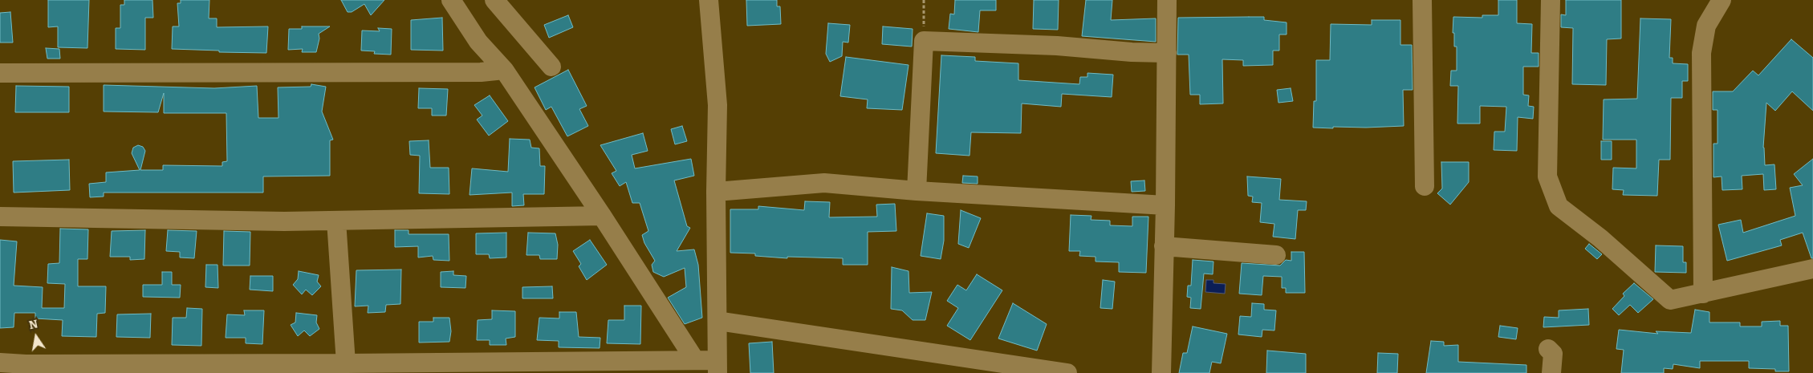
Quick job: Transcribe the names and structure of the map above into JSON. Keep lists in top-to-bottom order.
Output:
{
  "north": "top"
}
